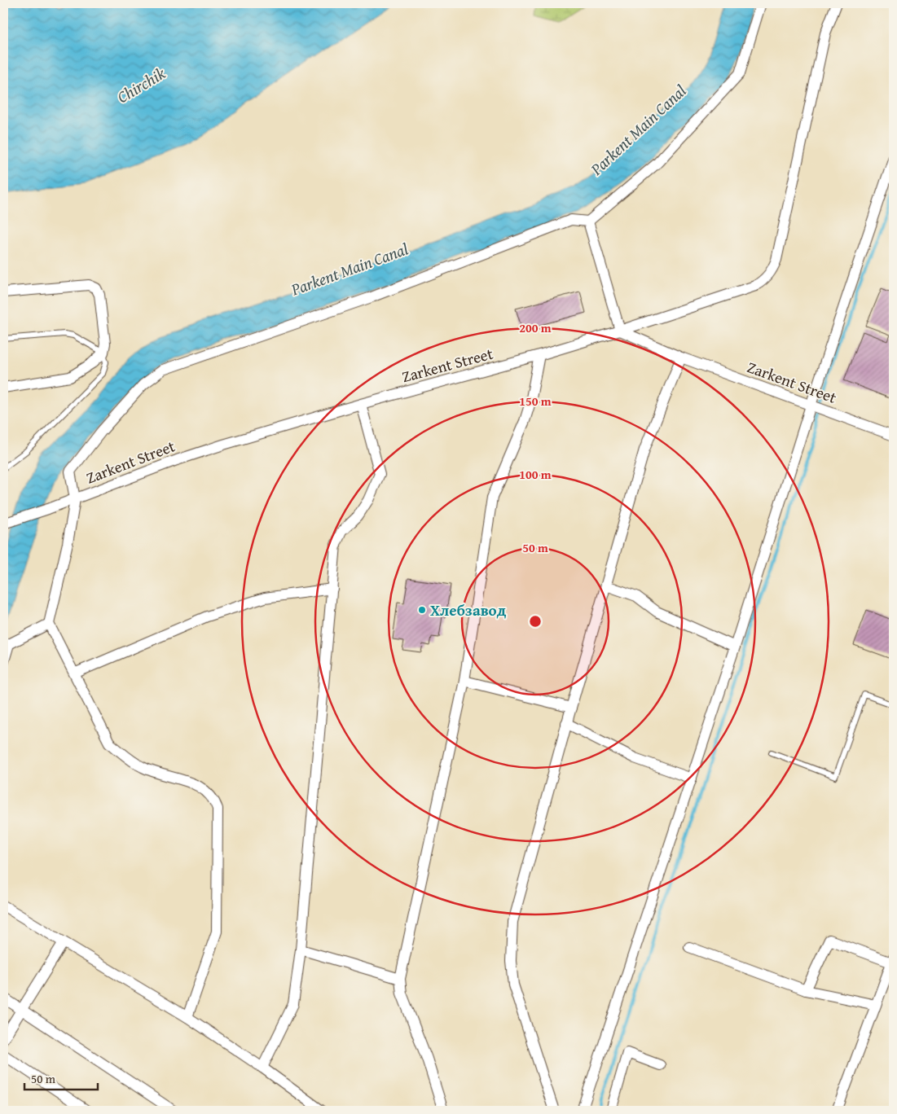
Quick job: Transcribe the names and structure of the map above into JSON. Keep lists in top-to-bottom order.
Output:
{
  "streets": {
    "street": ["Zarkent Street"]
  },
  "water": ["Chirchik", "Parkent Main Canal"],
  "places": ["Хлебзавод"],
  "scale_bar": "50 m",
  "rings": [
    "200 m",
    "150 m",
    "100 m",
    "50 m"
  ]
}
